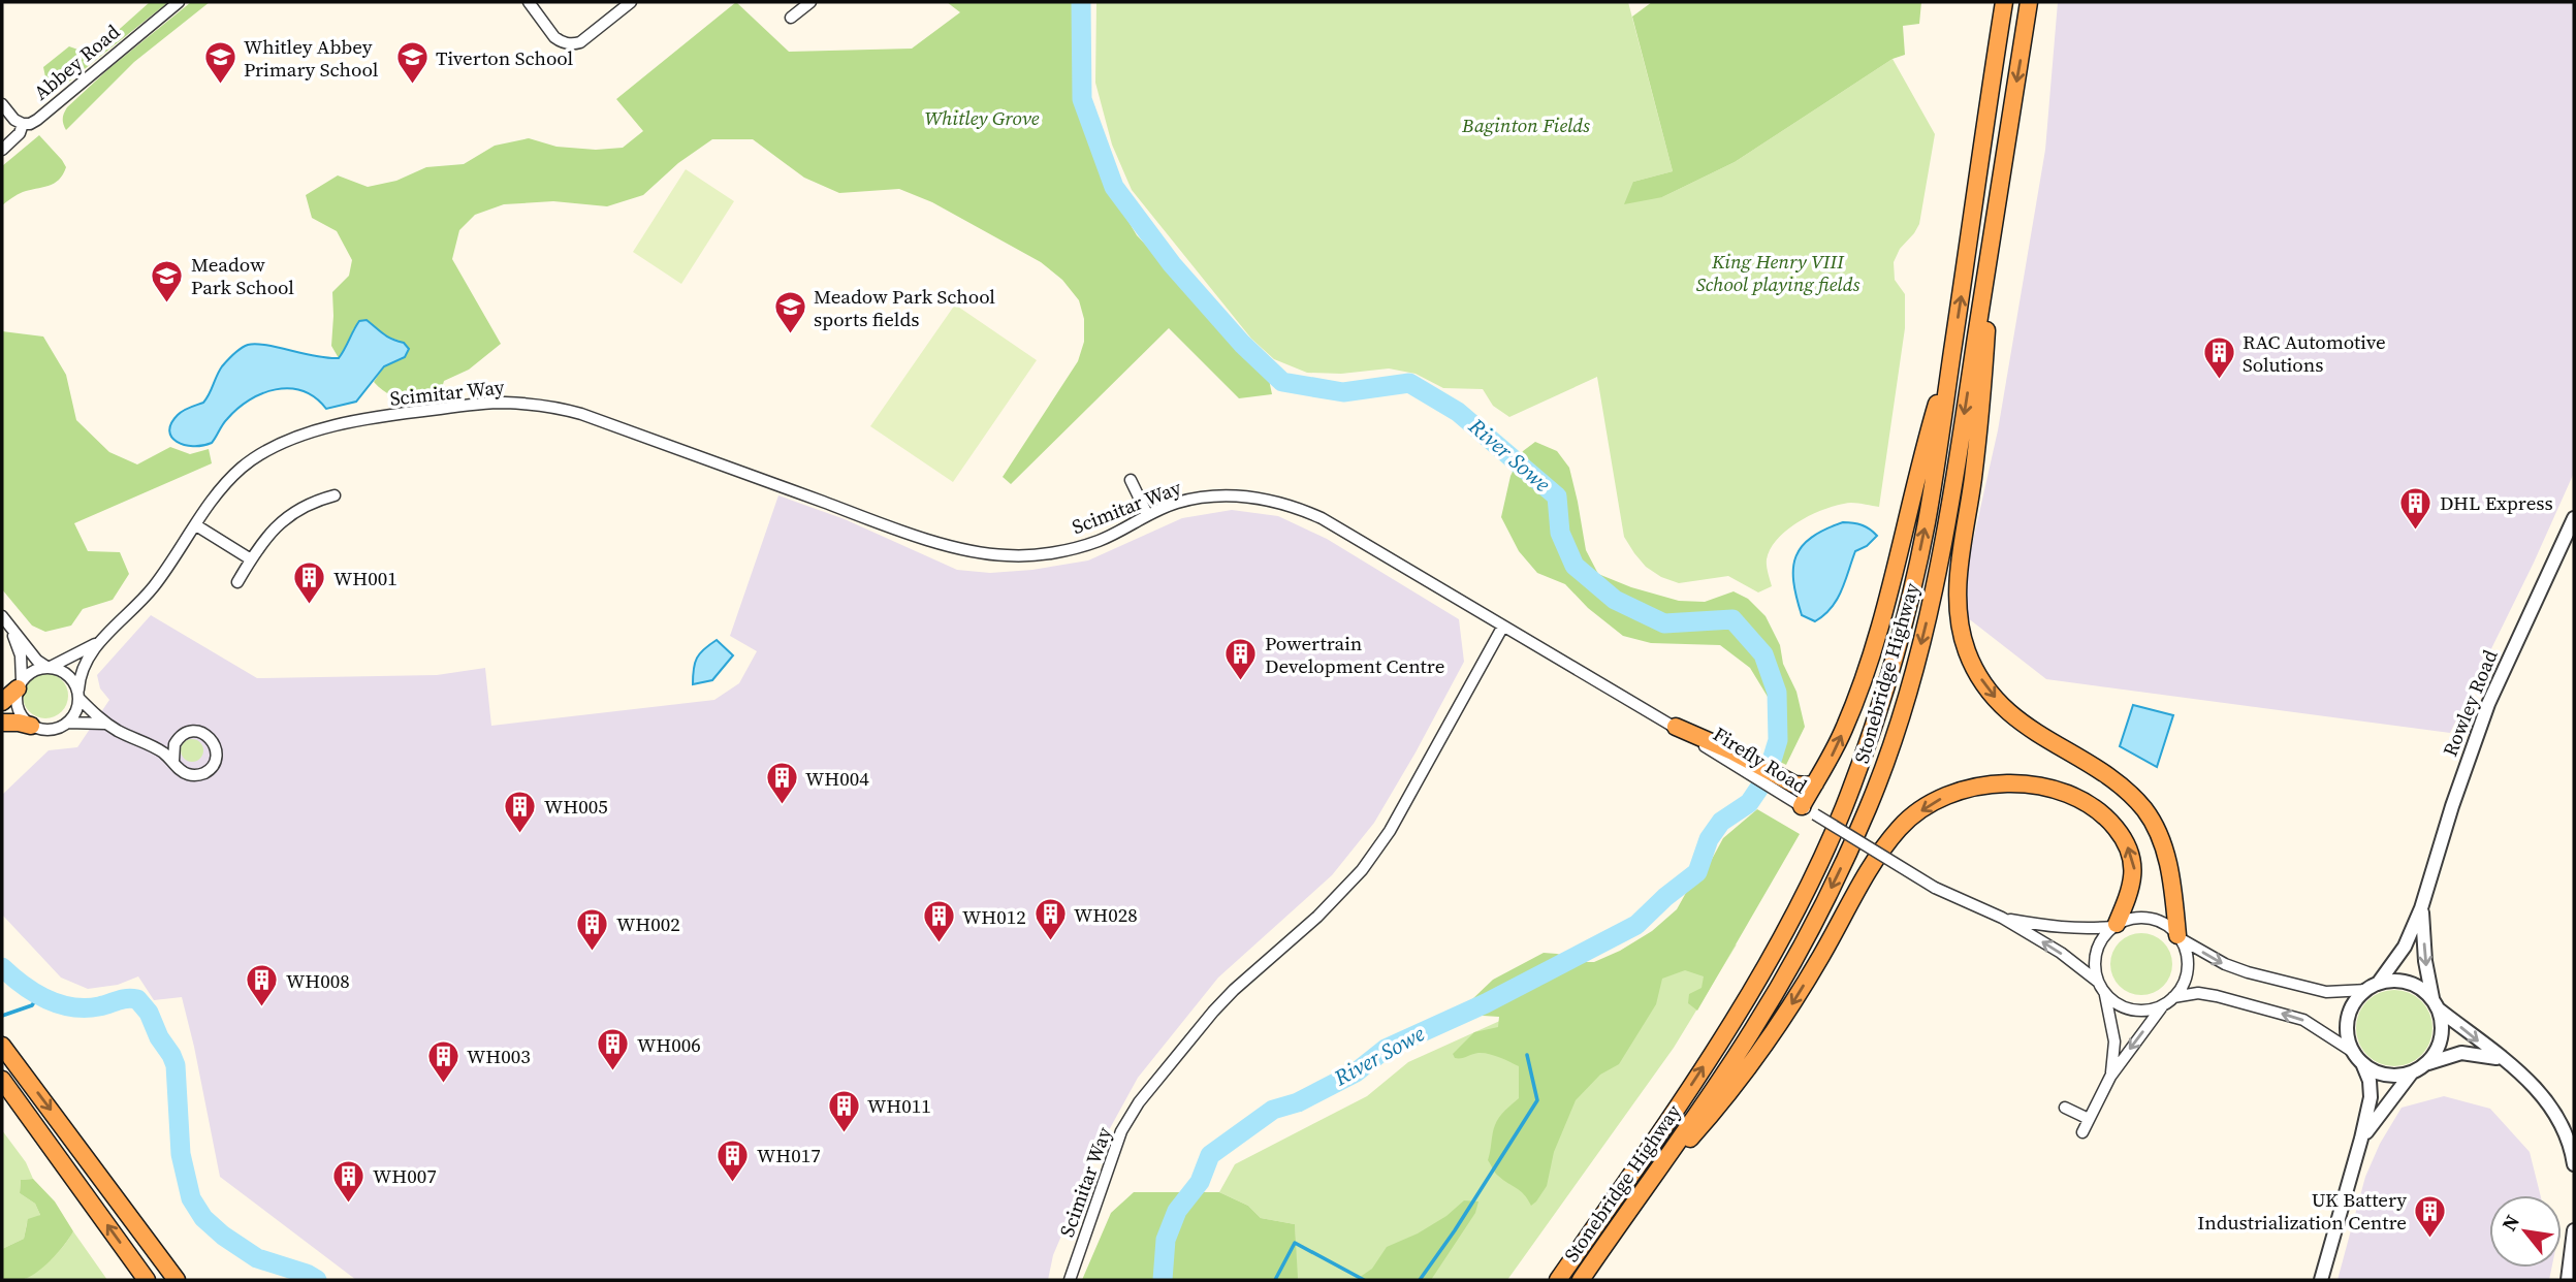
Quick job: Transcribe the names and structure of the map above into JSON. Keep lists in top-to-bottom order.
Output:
{
  "streets": {
    "highway": ["Stonebridge Highway"],
    "street": [
      "Abbey Road",
      "Scimitar Way",
      "Rowley Road",
      "Firefly Road"
    ]
  },
  "water": ["River Sowe"],
  "parks": ["Whitley Grove", "Baginton Fields", "King Henry VIII School playing fields"],
  "places": {
    "school or university": [
      "Whitley Abbey Primary School",
      "Tiverton School",
      "Meadow Park School",
      "Meadow Park School sports fields"
    ],
    "building": [
      "RAC Automotive Solutions",
      "DHL Express",
      "WH001",
      "Powertrain Development Centre",
      "WH004",
      "WH005",
      "WH028",
      "WH012",
      "WH002",
      "WH008",
      "WH006",
      "WH003",
      "WH011",
      "WH017",
      "WH007",
      "UK Battery Industrialization Centre"
    ]
  },
  "north": "top left"
}
